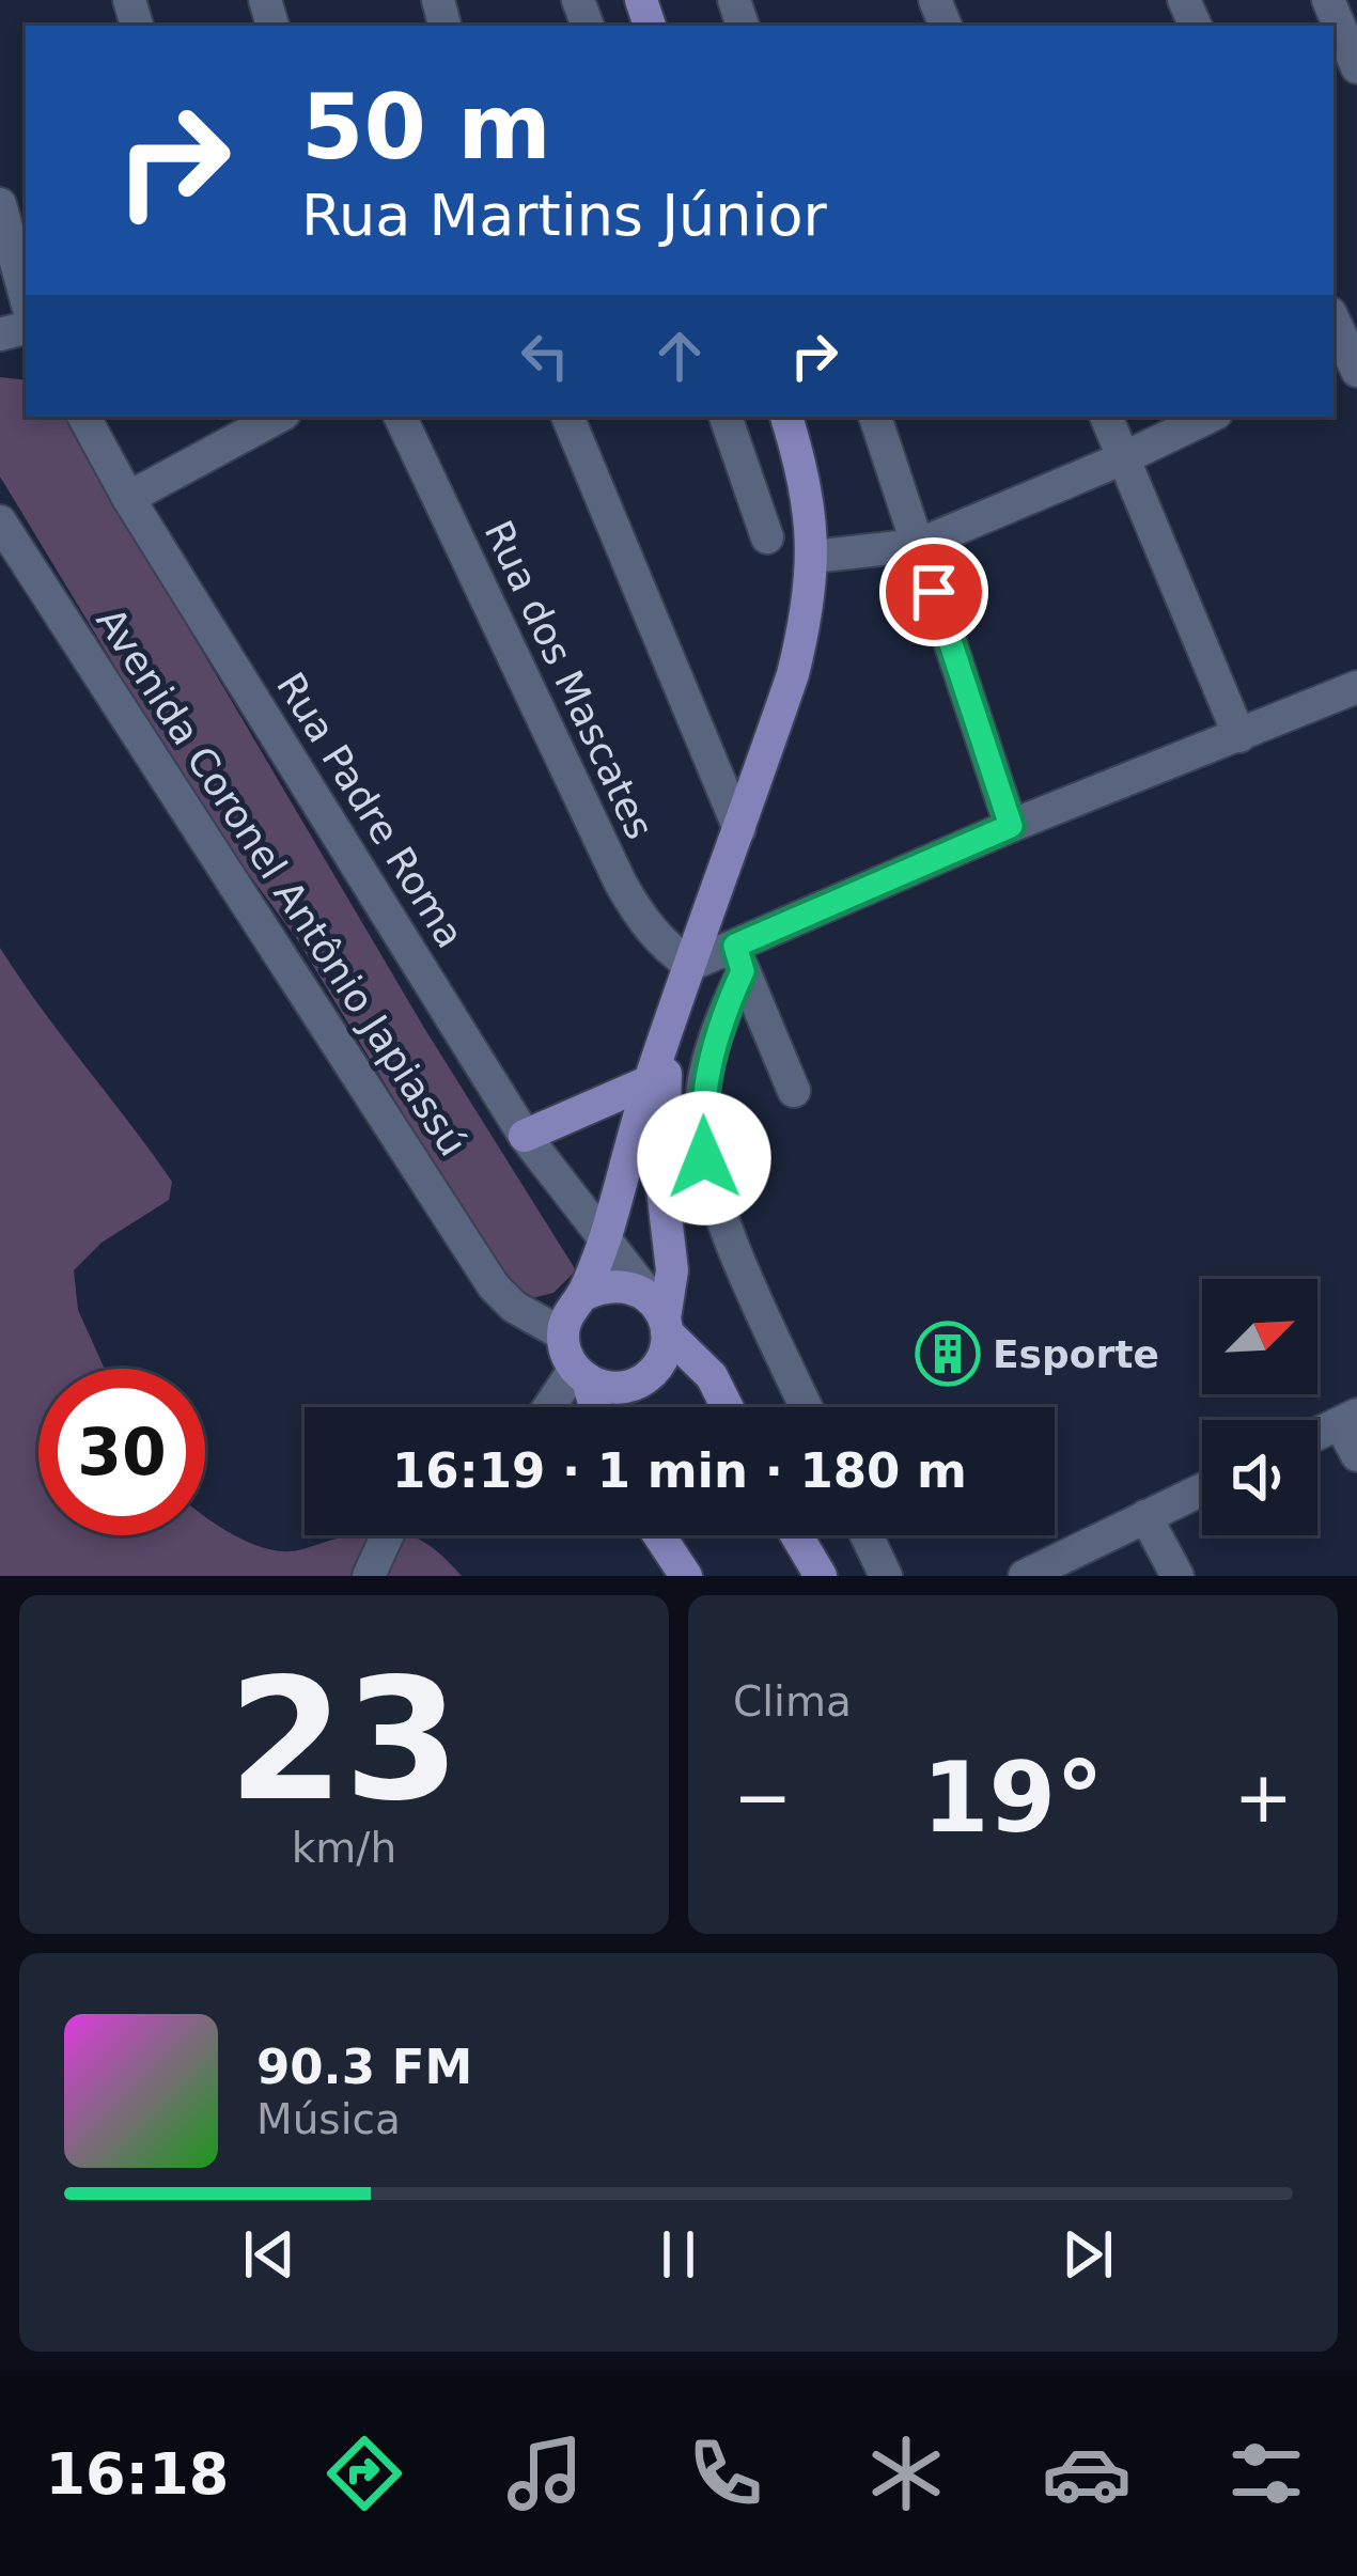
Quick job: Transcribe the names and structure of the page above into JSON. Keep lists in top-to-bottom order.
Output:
{
  "streets": {
    "street": ["Rua dos Mascates", "Rua Padre Roma", "Avenida Coronel Antônio Japiassú"]
  },
  "crossings": [
    ["Rua Padre Roma", "Avenida Coronel Antônio Japiassú"]
  ],
  "places": {
    "building": ["Esporte"]
  },
  "north": "top right",
  "page": {
    "turn": ["50 m", "Rua Martins Júnior"],
    "limit": "30",
    "trip": "16:19 · 1 min · 180 m",
    "tile": [
      ["23", "km/h"],
      "Clima"
    ],
    "heat": ["−", "19°", "+"],
    "song": ["90.3 FM", "Música"],
    "tabs": "16:18"
  }
}
